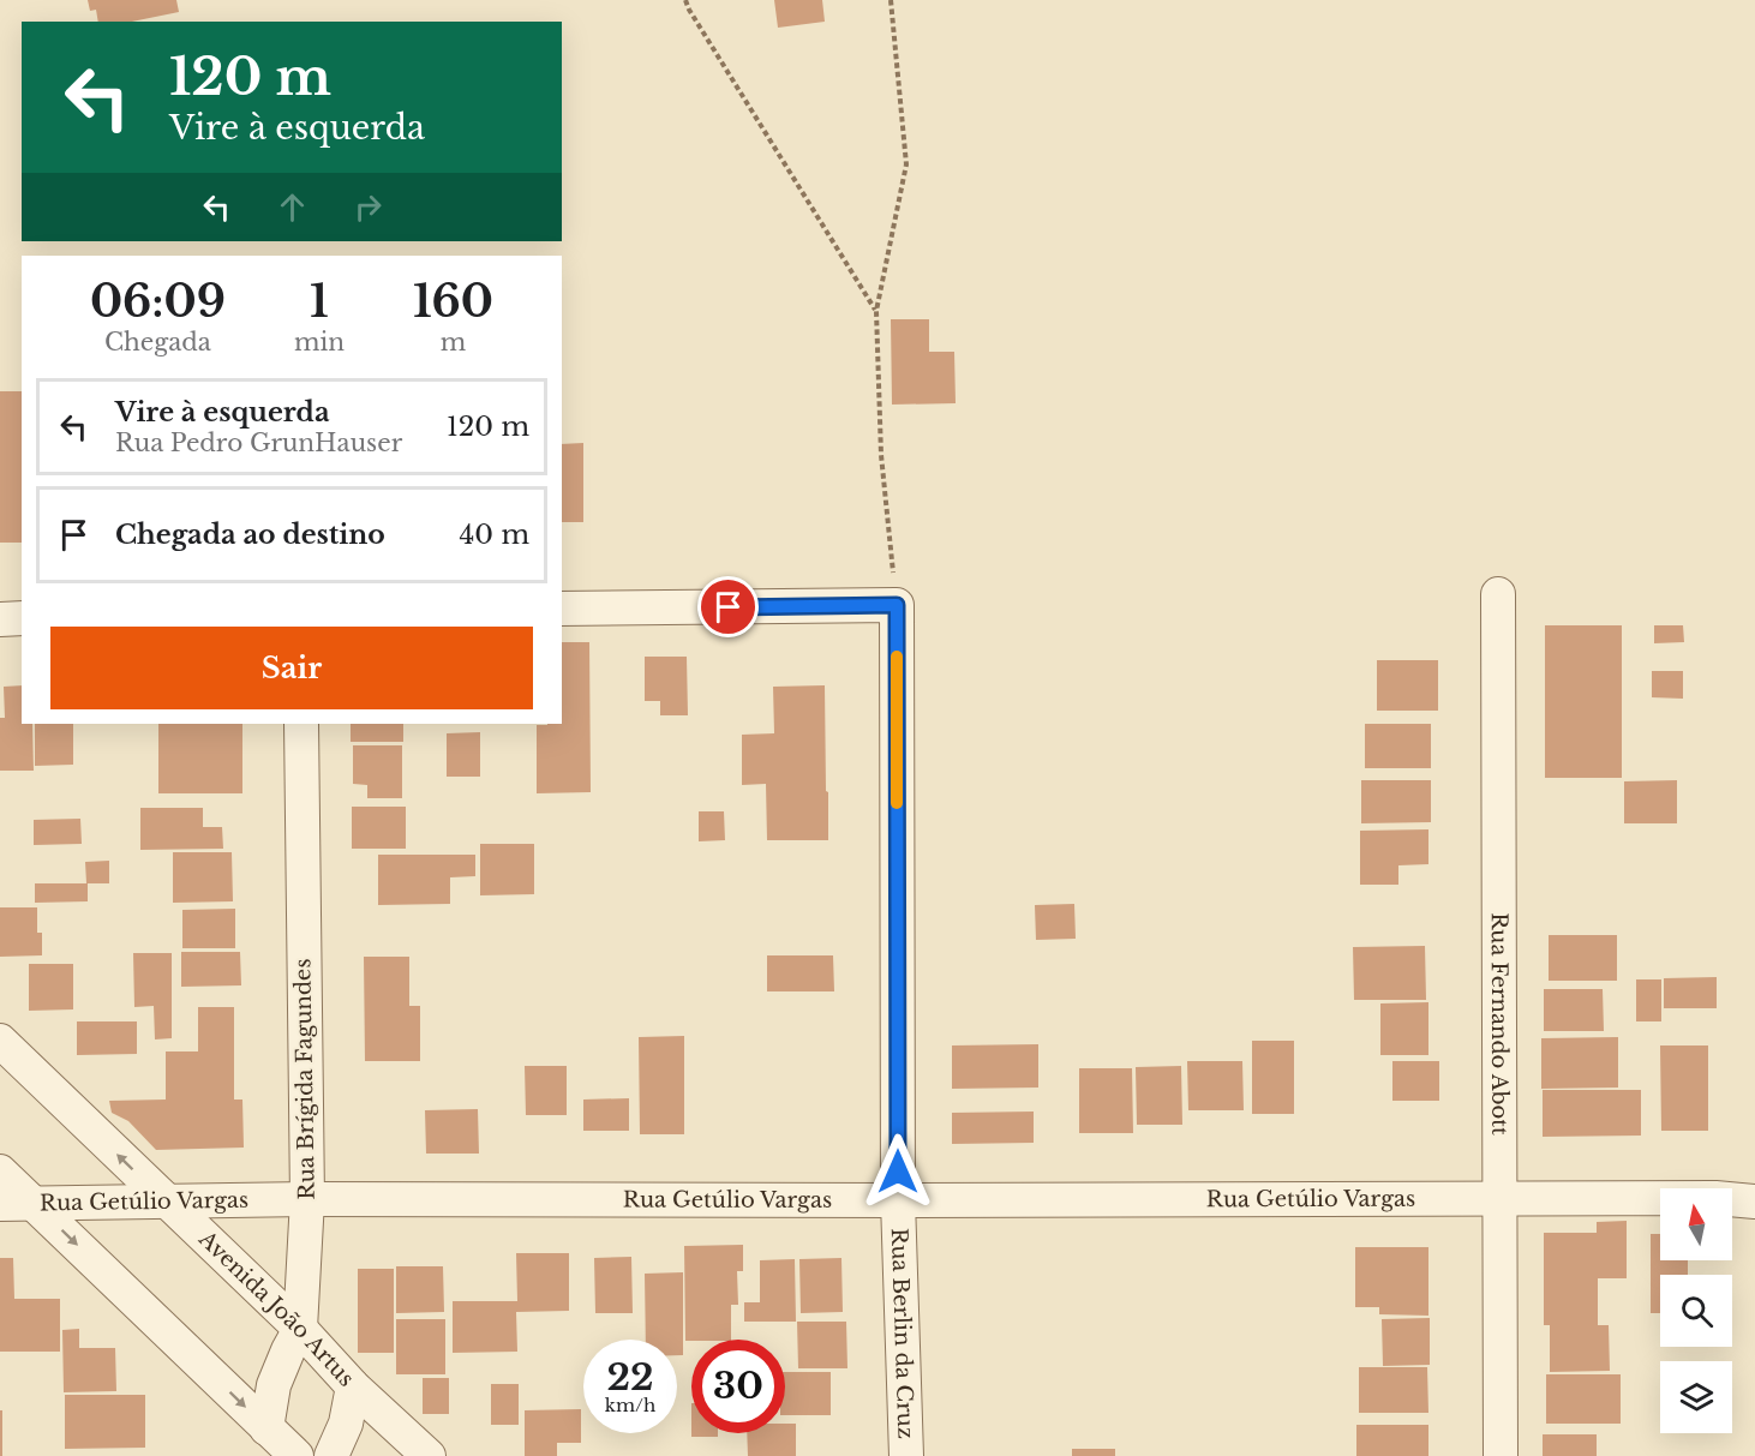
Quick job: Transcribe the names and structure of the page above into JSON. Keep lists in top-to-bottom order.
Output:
{
  "streets": {
    "street": [
      "Rua Fernando Abott",
      "Rua Brígida Fagundes",
      "Rua Getúlio Vargas",
      "Avenida João Artus",
      "Rua Berlin da Cruz"
    ]
  },
  "crossings": [
    ["Rua Fernando Abott", "Rua Getúlio Vargas"],
    ["Rua Brígida Fagundes", "Rua Getúlio Vargas"],
    ["Rua Brígida Fagundes", "Avenida João Artus"],
    ["Rua Getúlio Vargas", "Avenida João Artus"],
    ["Rua Getúlio Vargas", "Rua Berlin da Cruz"]
  ],
  "north": "top",
  "page": {
    "turn": ["120 m", "Vire à esquerda"],
    "eta": [
      "06:09",
      "Chegada",
      "1",
      "min",
      "160",
      "m"
    ],
    "list": [
      {
        "name": "Vire à esquerda",
        "note": "Rua Pedro GrunHauser",
        "value": "120 m"
      },
      {
        "name": "Chegada ao destino",
        "value": "40 m"
      }
    ],
    "buttons": "Sair",
    "speed": "22 km/h",
    "limit": "30"
  }
}
